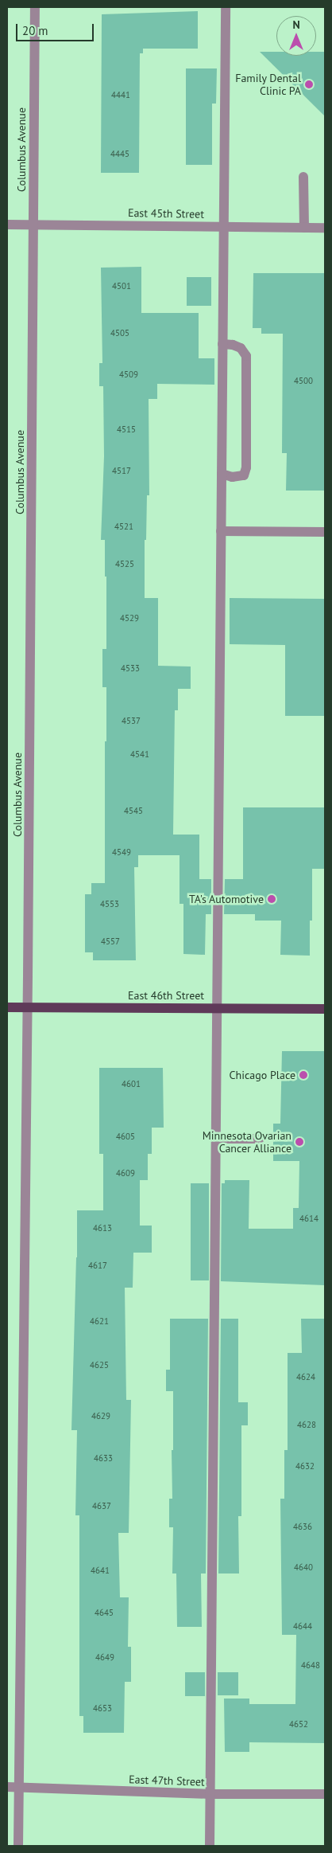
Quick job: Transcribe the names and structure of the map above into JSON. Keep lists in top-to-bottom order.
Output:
{
  "streets": {
    "main road": ["East 46th Street"],
    "street": ["Columbus Avenue", "East 45th Street", "East 47th Street"]
  },
  "crossings": [
    ["Columbus Avenue", "East 45th Street"],
    ["Columbus Avenue", "East 46th Street"],
    ["Columbus Avenue", "East 47th Street"]
  ],
  "places": [
    "Family Dental Clinic PA",
    "TA's Automotive",
    "Chicago Place",
    "Minnesota Ovarian Cancer Alliance"
  ],
  "house_numbers": [
    "4441",
    "4445",
    "4501",
    "4505",
    "4509",
    "4500",
    "4515",
    "4517",
    "4521",
    "4525",
    "4529",
    "4533",
    "4537",
    "4541",
    "4545",
    "4549",
    "4553",
    "4557",
    "4601",
    "4605",
    "4609",
    "4614",
    "4613",
    "4617",
    "4621",
    "4625",
    "4624",
    "4629",
    "4628",
    "4633",
    "4632",
    "4637",
    "4636",
    "4640",
    "4641",
    "4645",
    "4644",
    "4649",
    "4648",
    "4653",
    "4652"
  ],
  "scale_bar": "20 m",
  "north": "top"
}
